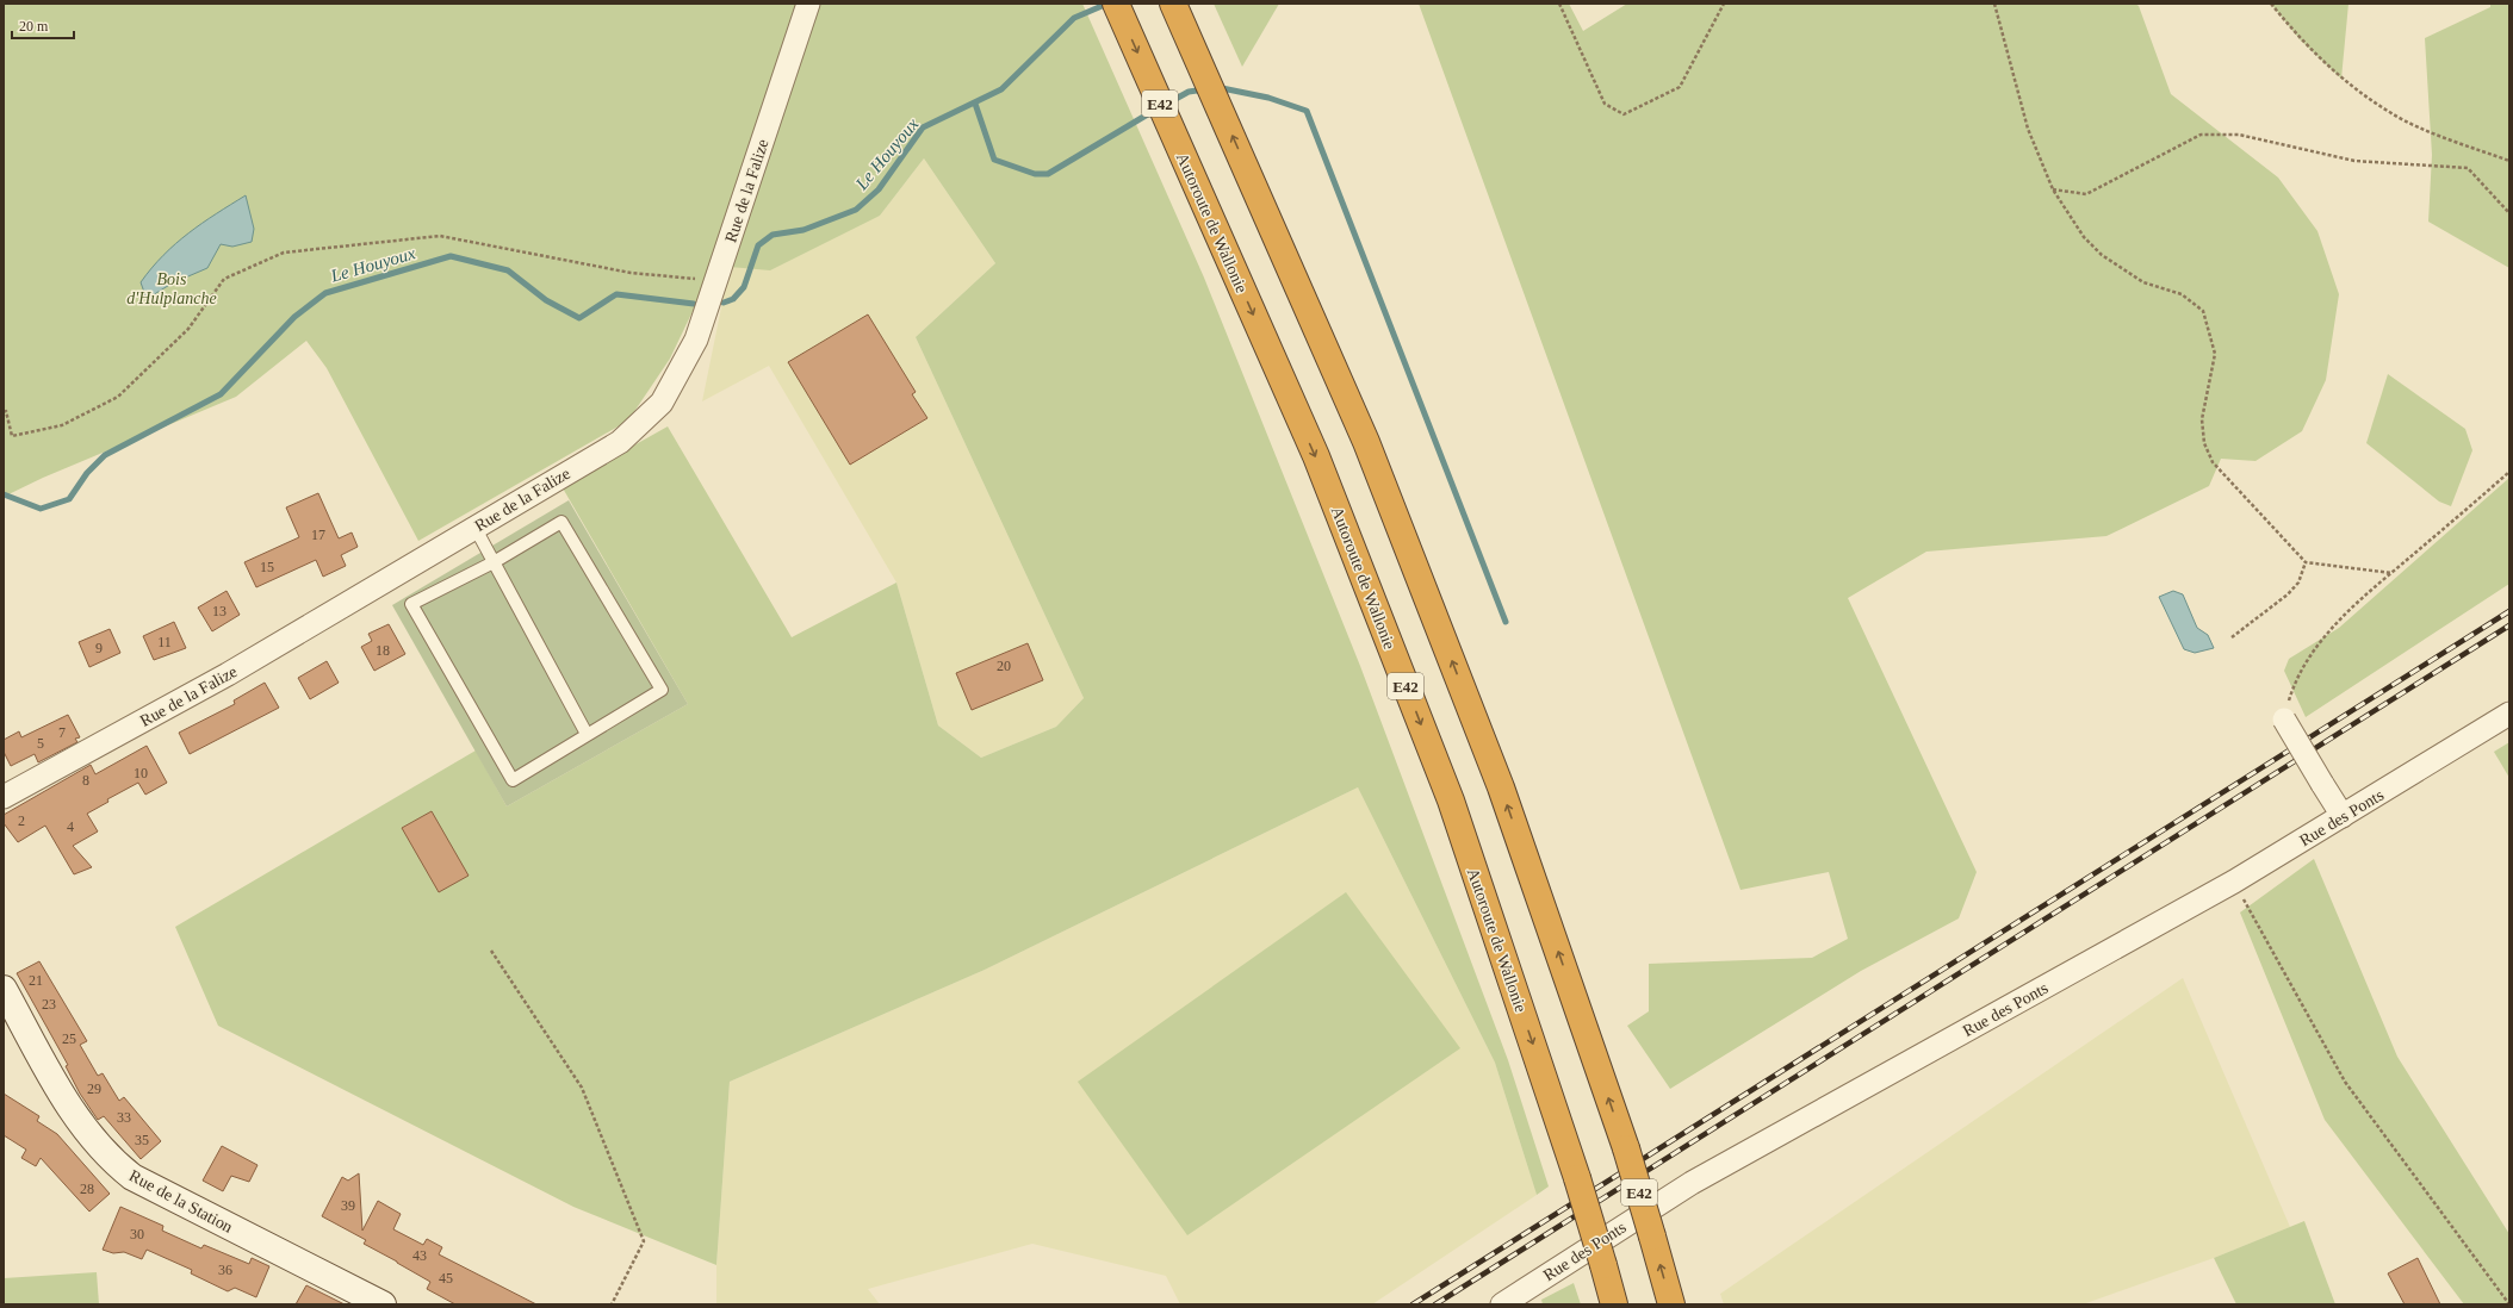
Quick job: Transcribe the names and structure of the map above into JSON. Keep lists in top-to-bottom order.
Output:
{
  "streets": {
    "highway": ["E42", "Autoroute de Wallonie"],
    "street": ["Rue de la Falize", "Rue des Ponts", "Rue de la Station"]
  },
  "water": ["Le Houyoux"],
  "parks": ["Bois d'Hulplanche"],
  "house_numbers": [
    "17",
    "15",
    "13",
    "11",
    "9",
    "18",
    "20",
    "7",
    "5",
    "10",
    "8",
    "2",
    "4",
    "21",
    "23",
    "25",
    "29",
    "33",
    "35",
    "28",
    "39",
    "30",
    "43",
    "36",
    "45"
  ],
  "scale_bar": "20 m"
}
